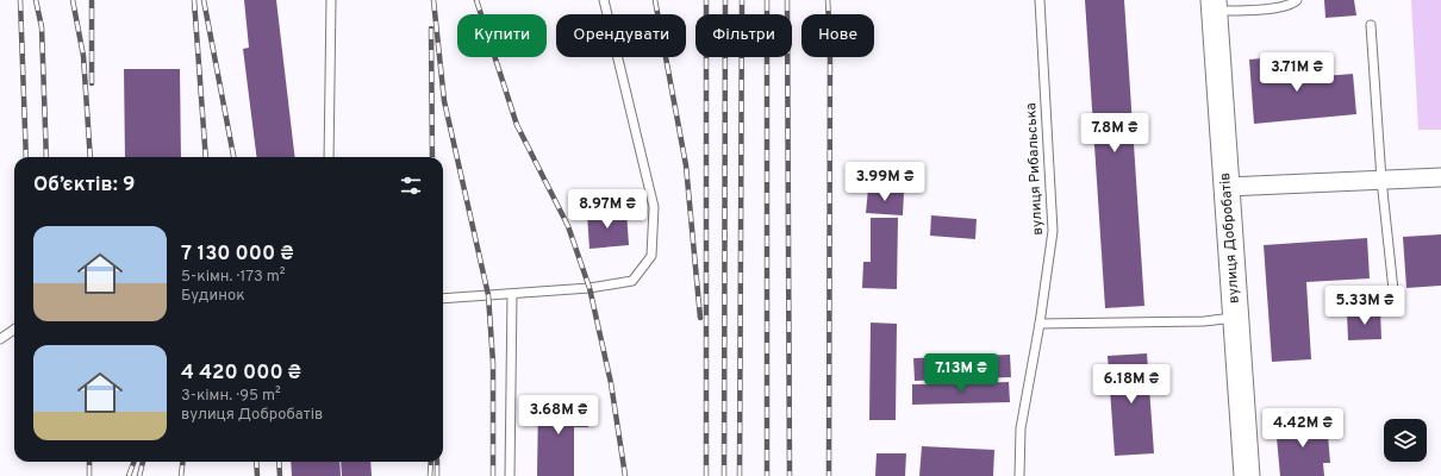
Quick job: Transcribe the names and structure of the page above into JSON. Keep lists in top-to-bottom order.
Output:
{
  "streets": {
    "street": ["вулиця Добробатів"],
    "lane": ["вулиця Рибальська"]
  },
  "page": {
    "chip": [
      "Купити",
      "Орендувати",
      "Фільтри",
      "Нове"
    ],
    "price": [
      "3.71M ₴",
      "7.8M ₴",
      "3.99M ₴",
      "8.97M ₴",
      "5.33M ₴",
      "7.13M ₴",
      "6.18M ₴",
      "3.68M ₴",
      "4.42M ₴"
    ],
    "heading": "Об’єктів: 9",
    "list": [
      {
        "name": "7 130 000 ₴",
        "note": "5-кімн. · 173 m² · Будинок"
      },
      {
        "name": "4 420 000 ₴",
        "note": "3-кімн. · 95 m² · вулиця Добробатів"
      }
    ]
  }
}
